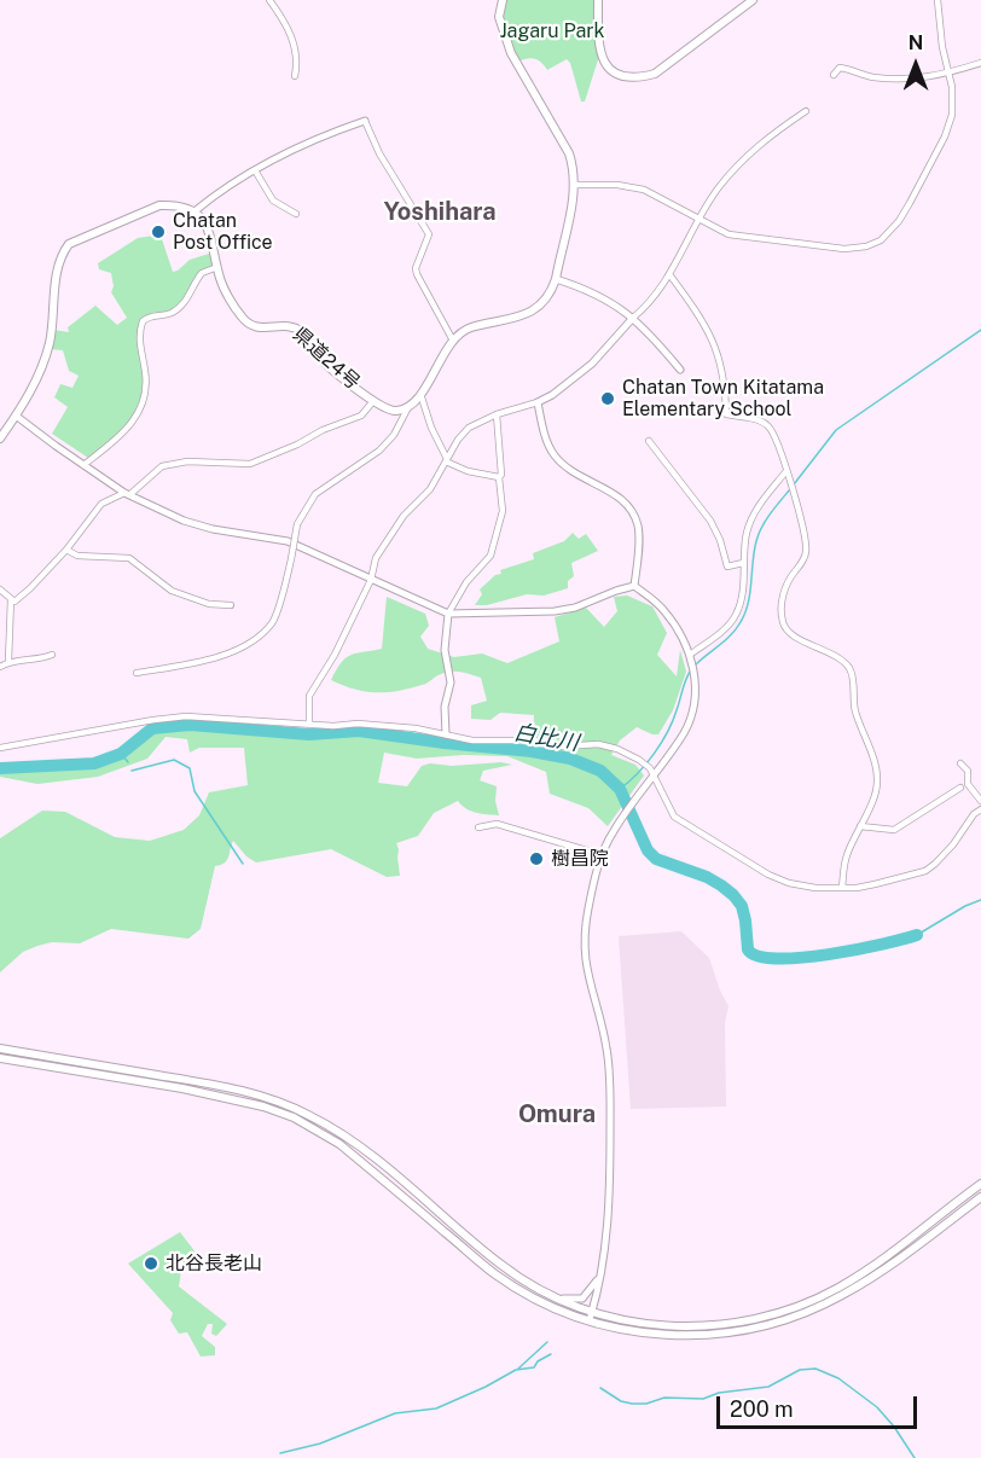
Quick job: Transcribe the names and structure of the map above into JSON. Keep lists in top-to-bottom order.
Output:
{
  "streets": {
    "main road": ["県道24号"]
  },
  "districts": ["Yoshihara", "Omura"],
  "water": ["白比川"],
  "parks": ["Jagaru Park"],
  "places": [
    "Chatan Post Office",
    "Chatan Town Kitatama Elementary School",
    "樹昌院",
    "北谷長老山"
  ],
  "scale_bar": "200 m",
  "north": "top"
}
